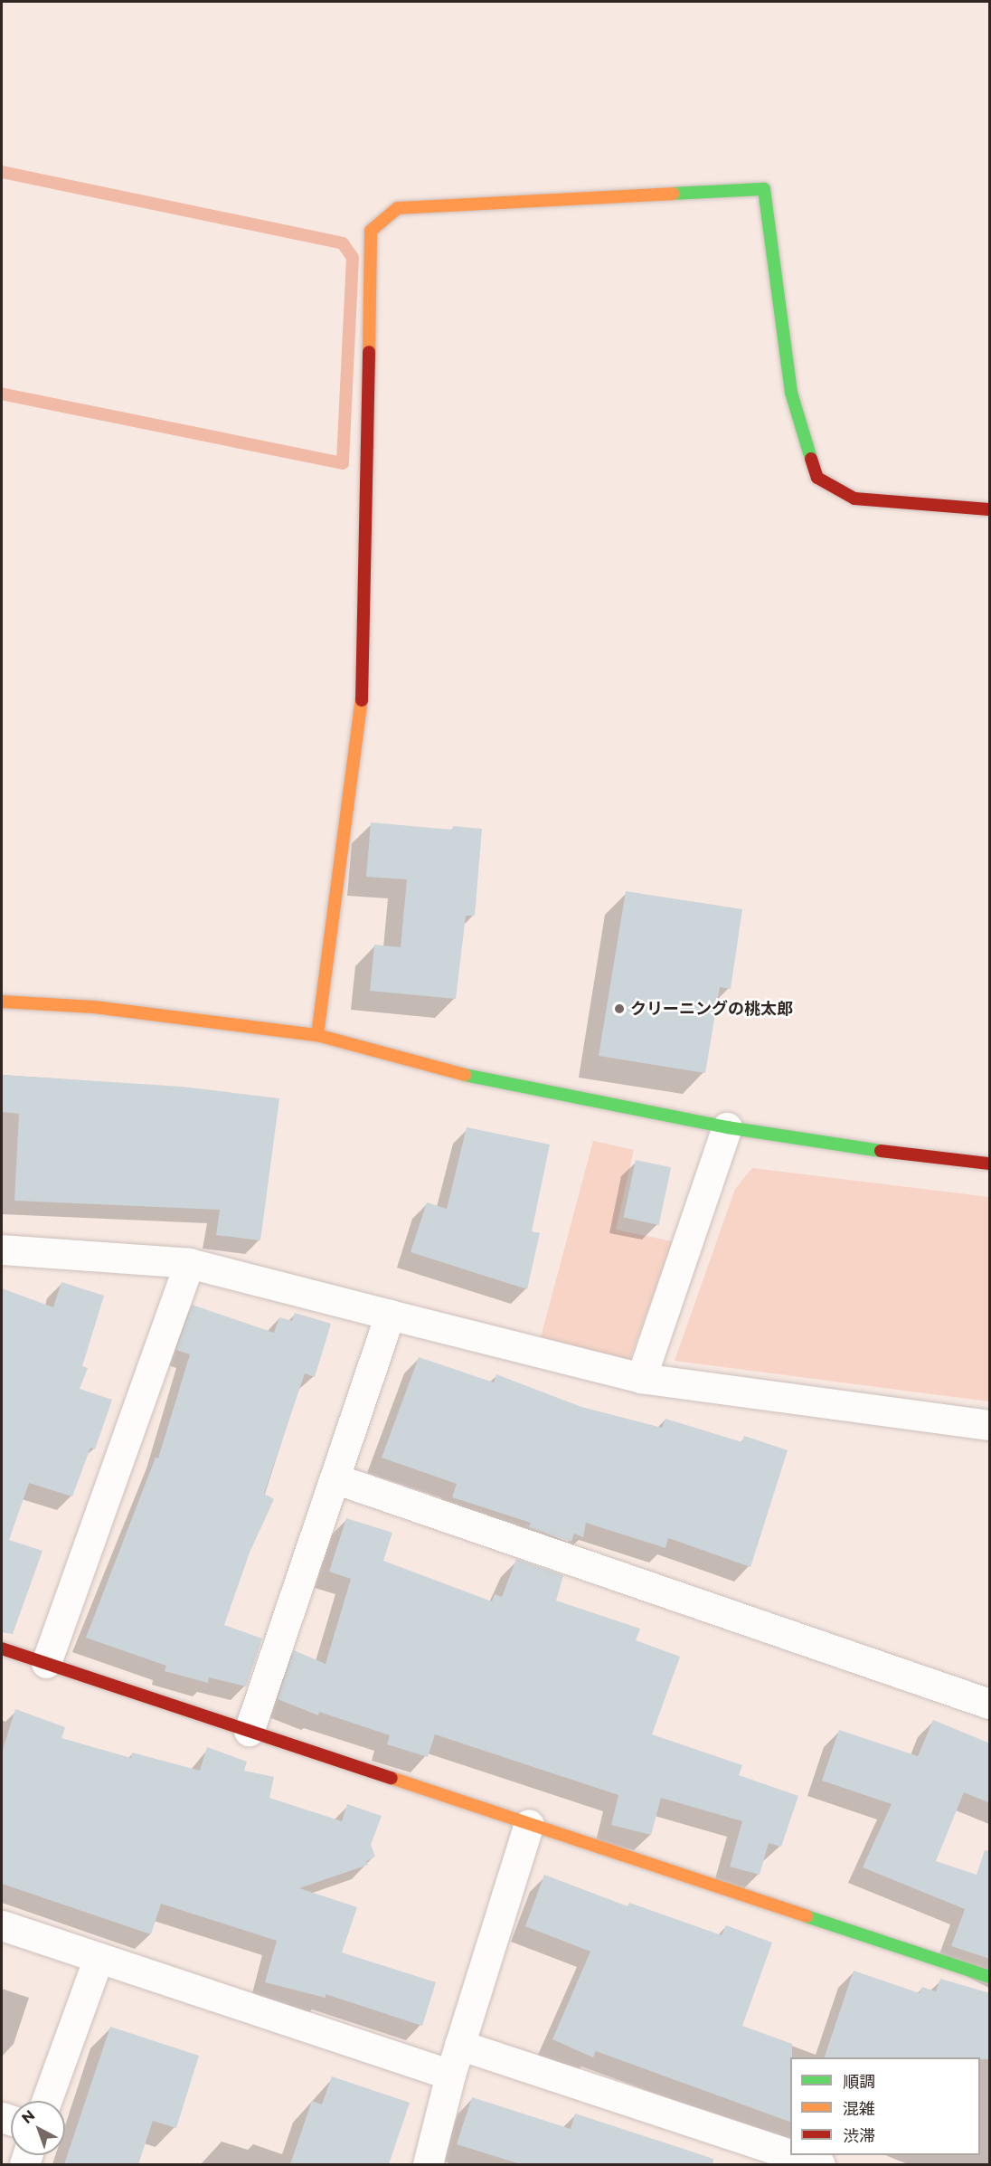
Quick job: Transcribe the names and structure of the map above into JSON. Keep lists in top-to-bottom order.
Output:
{
  "places": ["クリーニングの桃太郎"],
  "legend": ["順調", "混雑", "渋滞"],
  "north": "top left"
}
